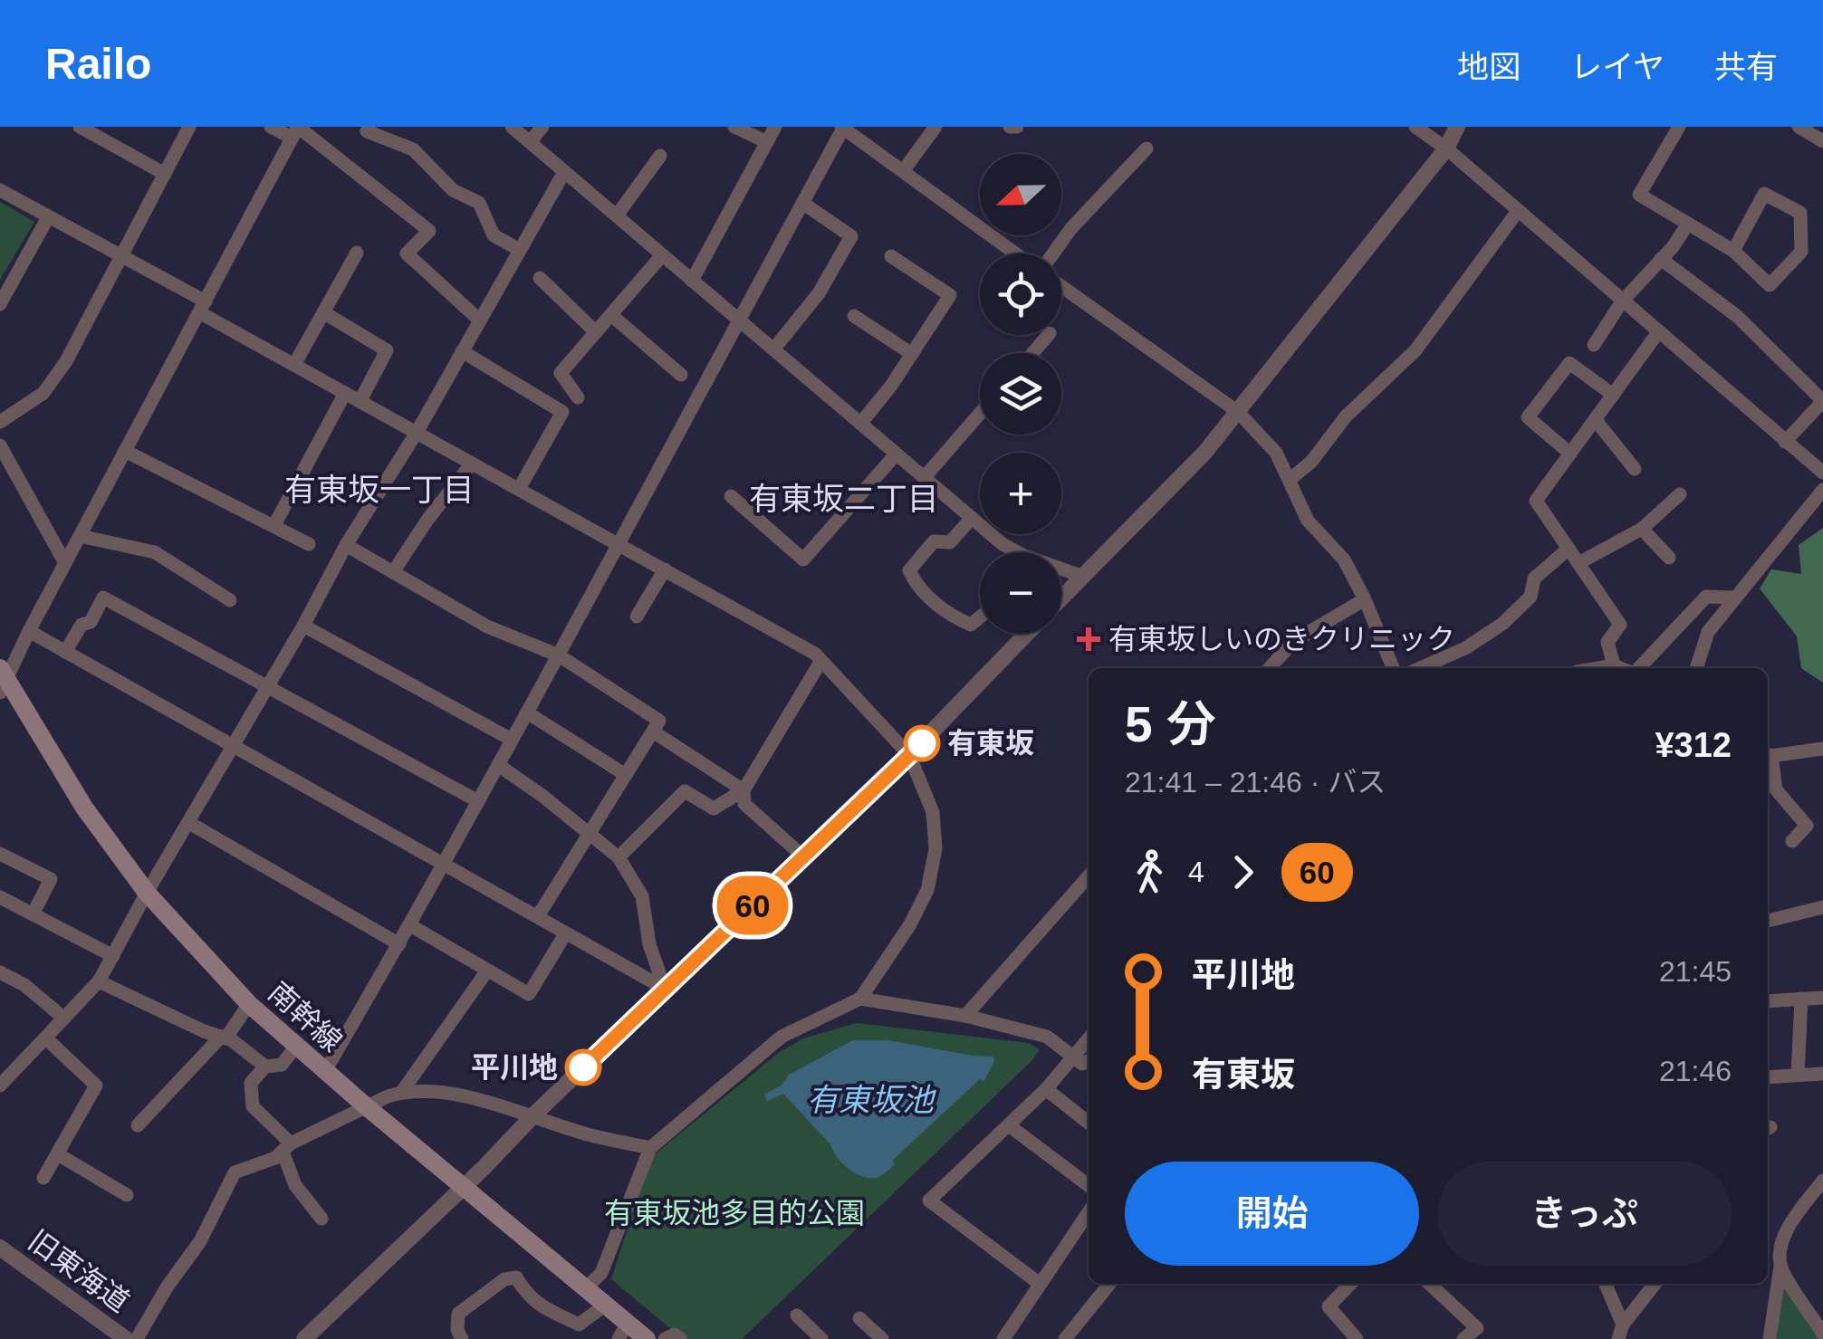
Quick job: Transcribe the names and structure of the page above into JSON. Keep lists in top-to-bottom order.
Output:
{
  "streets": {
    "main road": ["南幹線"],
    "street": ["旧東海道"]
  },
  "districts": ["有東坂一丁目", "有東坂二丁目"],
  "water": ["有東坂池"],
  "parks": ["有東坂池多目的公園"],
  "places": {
    "health": ["有東坂しいのきクリニック"],
    "other": ["有東坂", "平川地"]
  },
  "lines": ["bus line 60"],
  "north": "left",
  "page": {
    "header": "Railo",
    "nav": ["地図", "レイヤ", "共有"],
    "on_map": "60",
    "map_buttons": ["+", "−"],
    "heading": ["5 分", "21:41 – 21:46 · バス", "¥312"],
    "legs": ["4", "60"],
    "list": [
      {
        "name": "平川地",
        "value": "21:45"
      },
      {
        "name": "有東坂",
        "value": "21:46"
      }
    ],
    "buttons": ["開始", "きっぷ"]
  }
}
